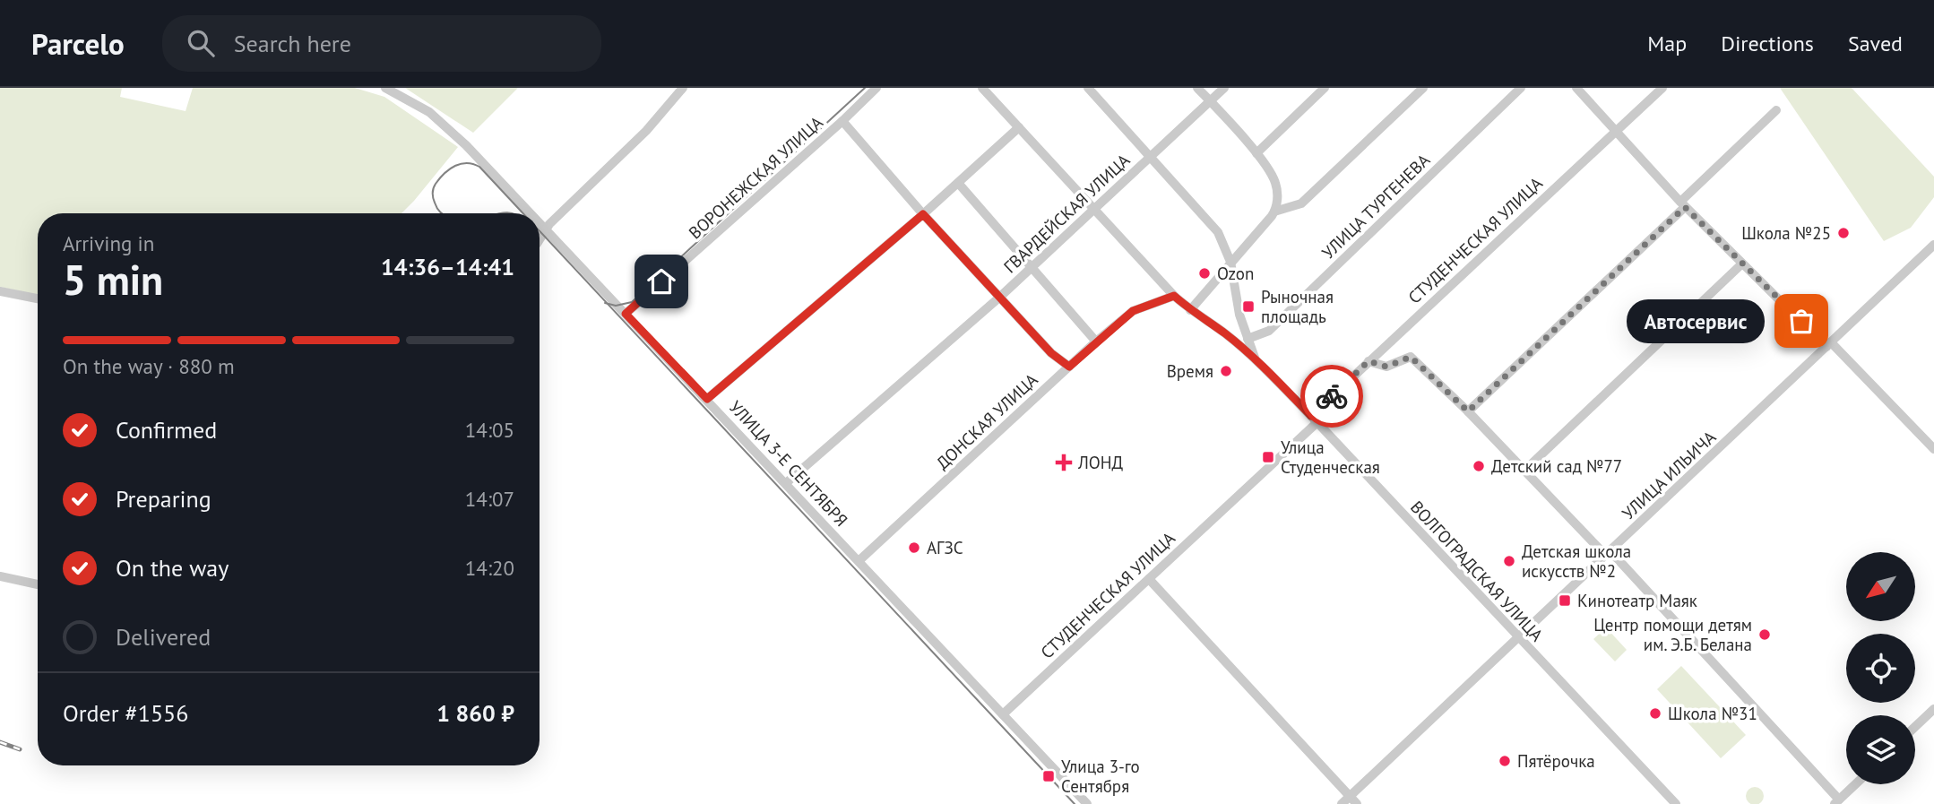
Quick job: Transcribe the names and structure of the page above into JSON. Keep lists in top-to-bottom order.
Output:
{
  "streets": {
    "street": [
      "ВОРОНЕЖСКАЯ УЛИЦА",
      "УЛИЦА ТУРГЕНЕВА",
      "ГВАРДЕЙСКАЯ УЛИЦА",
      "СТУДЕНЧЕСКАЯ УЛИЦА",
      "ДОНСКАЯ УЛИЦА",
      "УЛИЦА 3-Е СЕНТЯБРЯ",
      "УЛИЦА ИЛЬИЧА",
      "ВОЛГОГРАДСКАЯ УЛИЦА"
    ]
  },
  "crossings": [
    ["ВОРОНЕЖСКАЯ УЛИЦА", "УЛИЦА 3-Е СЕНТЯБРЯ"],
    ["УЛИЦА ТУРГЕНЕВА", "ВОЛГОГРАДСКАЯ УЛИЦА"],
    ["ГВАРДЕЙСКАЯ УЛИЦА", "УЛИЦА 3-Е СЕНТЯБРЯ"],
    ["ГВАРДЕЙСКАЯ УЛИЦА", "ВОЛГОГРАДСКАЯ УЛИЦА"],
    ["СТУДЕНЧЕСКАЯ УЛИЦА", "УЛИЦА 3-Е СЕНТЯБРЯ"],
    ["СТУДЕНЧЕСКАЯ УЛИЦА", "ВОЛГОГРАДСКАЯ УЛИЦА"],
    ["ДОНСКАЯ УЛИЦА", "УЛИЦА 3-Е СЕНТЯБРЯ"],
    ["ДОНСКАЯ УЛИЦА", "ВОЛГОГРАДСКАЯ УЛИЦА"],
    ["УЛИЦА ИЛЬИЧА", "ВОЛГОГРАДСКАЯ УЛИЦА"]
  ],
  "places": {
    "other": [
      "Школа №25",
      "Ozon",
      "Автосервис",
      "Время",
      "Детский сад №77",
      "АГЗС",
      "Детская школа искусств №2",
      "Центр помощи детям им. Э.Б. Белана",
      "Школа №31",
      "Пятёрочка"
    ],
    "transit": [
      "Рыночная площадь",
      "Улица Студенческая",
      "Кинотеатр Маяк",
      "Улица 3-го Сентября"
    ],
    "health": ["ЛОНД"]
  },
  "north": "bottom left",
  "page": {
    "header": "Parcelo",
    "search": "Search here",
    "nav": ["Map", "Directions", "Saved"],
    "heading": ["5 min", "Arriving in", "14:36–14:41"],
    "panel": ["Order #1556", "1 860 ₽"],
    "bubble": "Автосервис",
    "bar": "On the way · 880 m",
    "list": [
      ["Confirmed", "14:05"],
      ["Preparing", "14:07"],
      ["On the way", "14:20"],
      "Delivered"
    ]
  }
}
